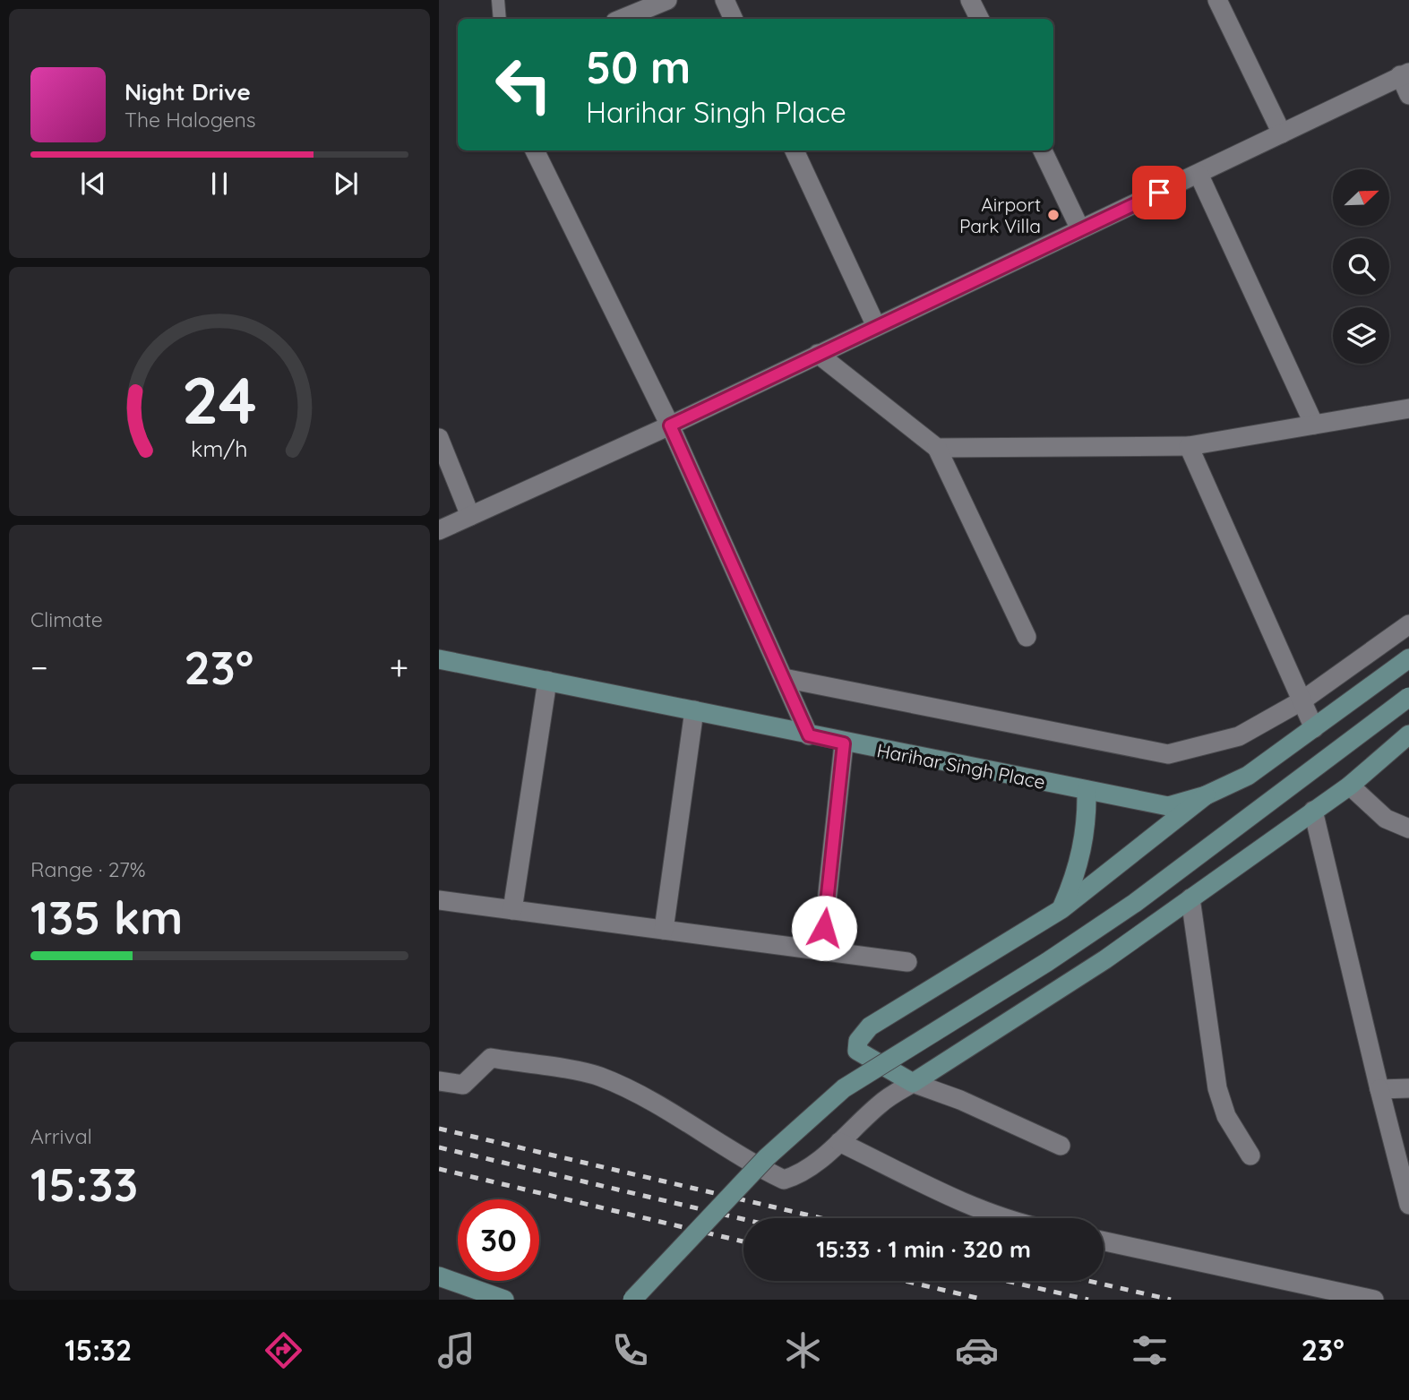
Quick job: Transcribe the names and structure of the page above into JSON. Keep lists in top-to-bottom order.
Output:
{
  "streets": {
    "street": ["Harihar Singh Place"]
  },
  "places": ["Airport Park Villa"],
  "north": "top right",
  "page": {
    "turn": ["50 m", "Harihar Singh Place"],
    "song": ["Night Drive", "The Halogens"],
    "tile": [
      "Climate",
      ["Range · 27%", "135 km"],
      ["Arrival", "15:33"]
    ],
    "heat": ["−", "23°", "+"],
    "limit": "30",
    "trip": "15:33 · 1 min · 320 m",
    "tabs": ["15:32", "23°"],
    "gauge": ["24", "km/h"]
  }
}
